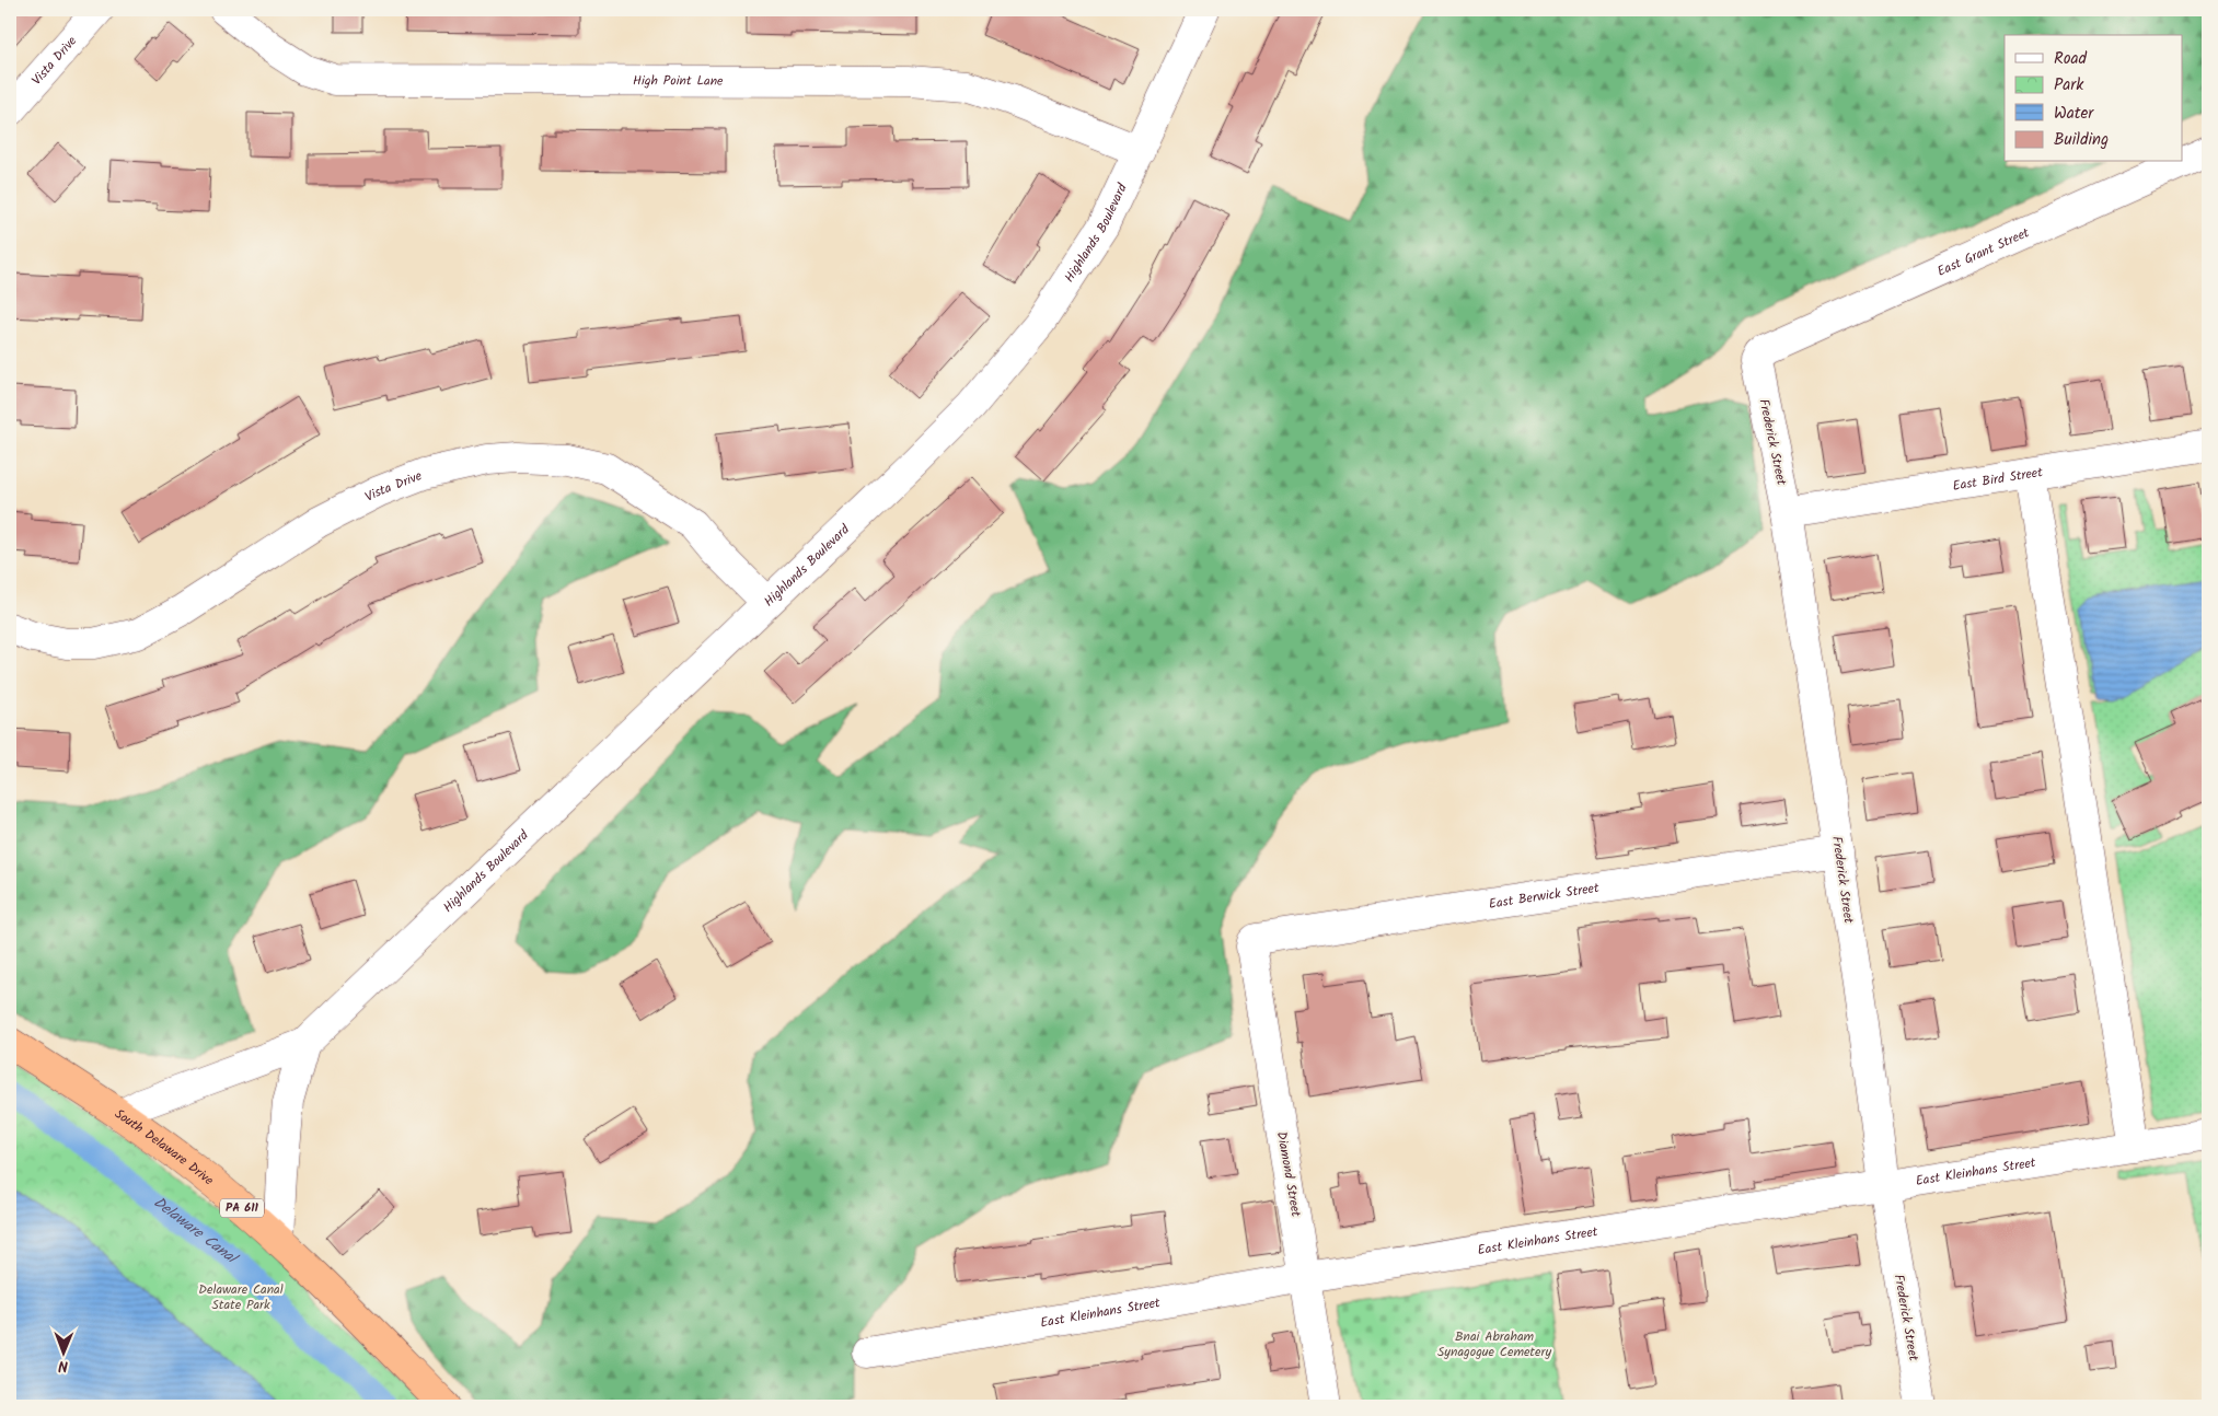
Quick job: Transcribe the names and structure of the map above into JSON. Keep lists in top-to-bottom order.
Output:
{
  "streets": {
    "highway": ["South Delaware Drive", "PA 611"],
    "street": [
      "Vista Drive",
      "High Point Lane",
      "Highlands Boulevard",
      "East Grant Street",
      "Frederick Street",
      "East Bird Street",
      "East Berwick Street",
      "East Kleinhans Street",
      "Diamond Street"
    ]
  },
  "crossings": [
    ["Vista Drive", "Highlands Boulevard"],
    ["High Point Lane", "Highlands Boulevard"],
    ["Highlands Boulevard", "South Delaware Drive"],
    ["East Grant Street", "Frederick Street"],
    ["Frederick Street", "East Bird Street"],
    ["Frederick Street", "East Berwick Street"],
    ["Frederick Street", "East Kleinhans Street"],
    ["East Berwick Street", "Diamond Street"],
    ["East Kleinhans Street", "Diamond Street"]
  ],
  "water": ["Delaware Canal"],
  "parks": ["Delaware Canal State Park", "Bnai Abraham Synagogue Cemetery"],
  "legend": [
    "Road",
    "Park",
    "Water",
    "Building"
  ],
  "north": "bottom"
}
